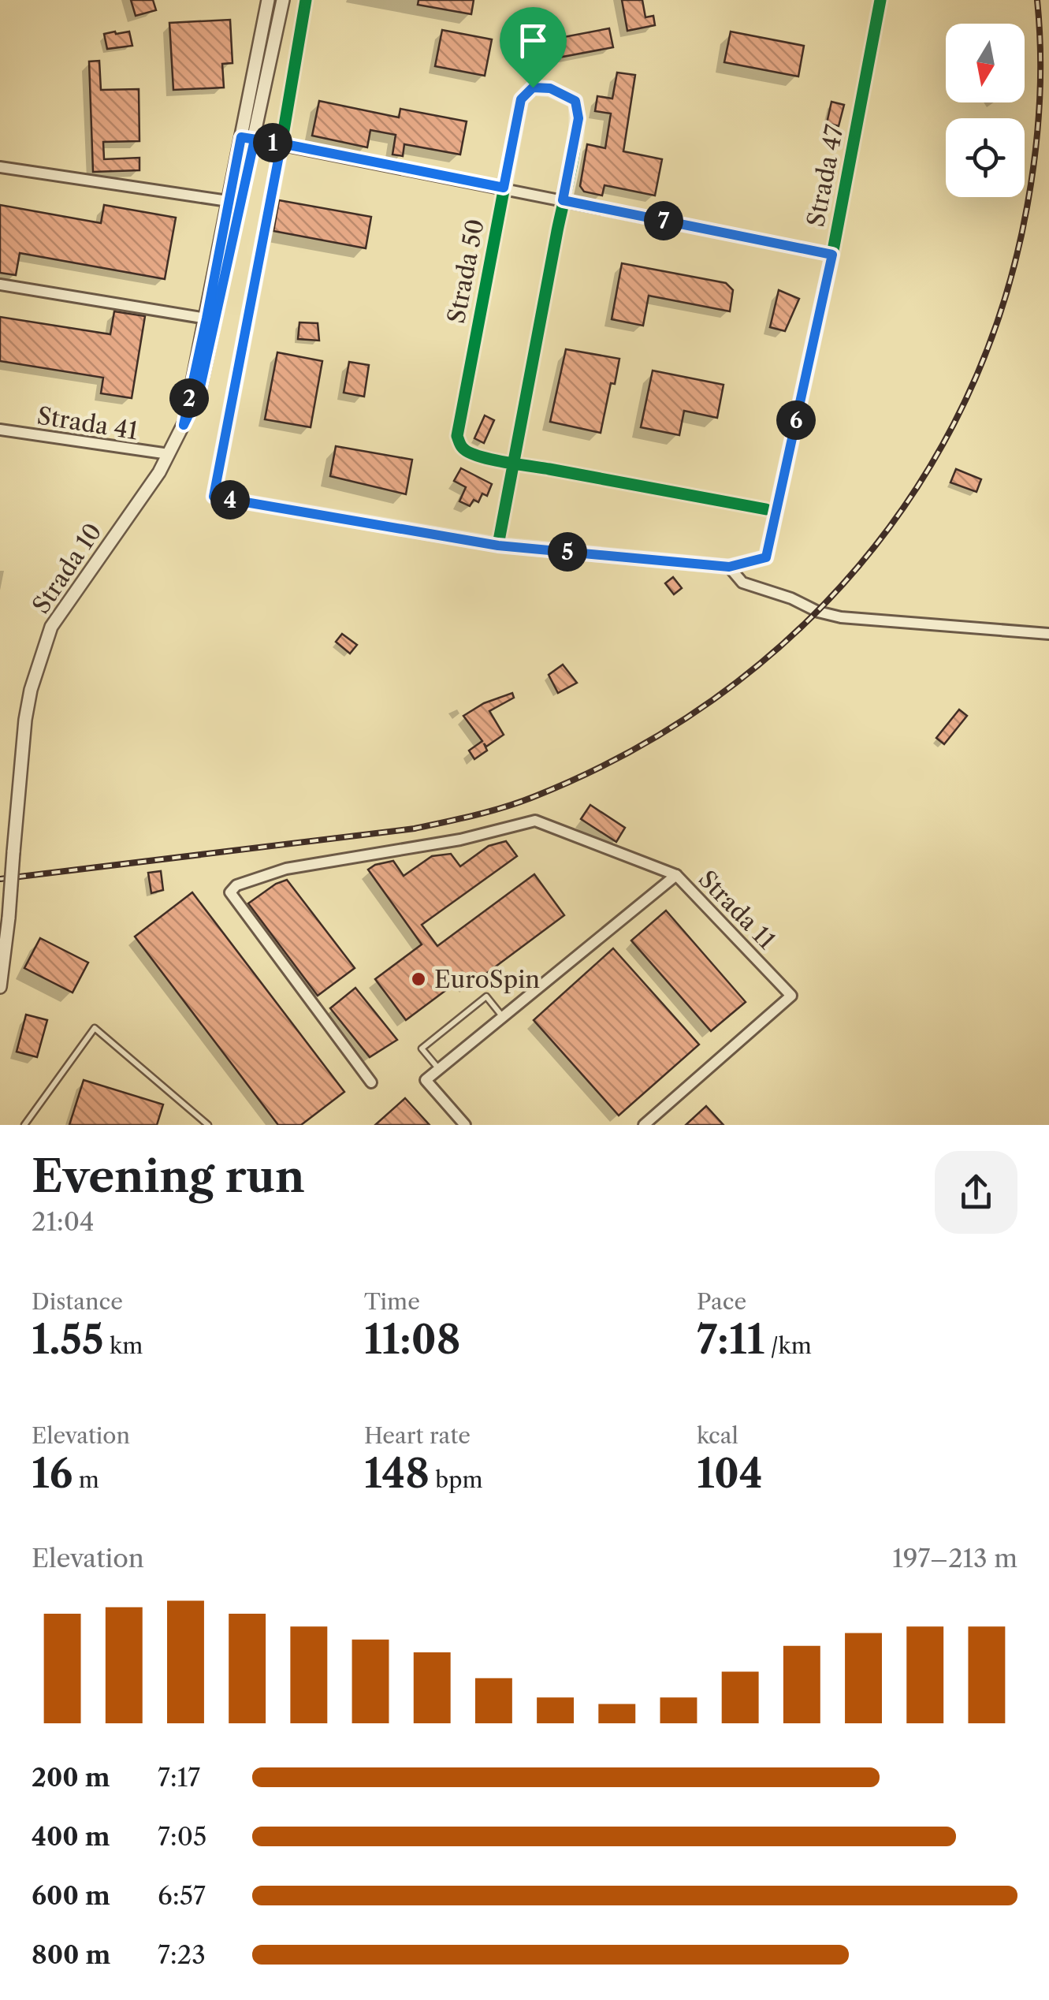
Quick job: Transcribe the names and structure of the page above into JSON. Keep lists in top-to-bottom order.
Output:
{
  "streets": {
    "street": [
      "Strada 47",
      "Strada 50",
      "Strada 41",
      "Strada 10",
      "Strada 11"
    ]
  },
  "crossings": [
    ["Strada 47", "Strada 50"],
    ["Strada 41", "Strada 10"]
  ],
  "places": ["EuroSpin"],
  "north": "bottom",
  "page": {
    "pins": [
      "1",
      "7",
      "2",
      "6",
      "4",
      "5"
    ],
    "heading": ["Evening run", "21:04"],
    "stats": [
      ["Distance", "1.55 km"],
      ["Time", "11:08"],
      ["Pace", "7:11 /km"],
      ["Elevation", "16 m"],
      ["Heart rate", "148 bpm"],
      ["kcal", "104"]
    ],
    "chart": ["Elevation", "197–213 m"],
    "list": [
      {
        "name": "200 m",
        "note": "7:17"
      },
      {
        "name": "400 m",
        "note": "7:05"
      },
      {
        "name": "600 m",
        "note": "6:57"
      },
      {
        "name": "800 m",
        "note": "7:23"
      }
    ]
  }
}
